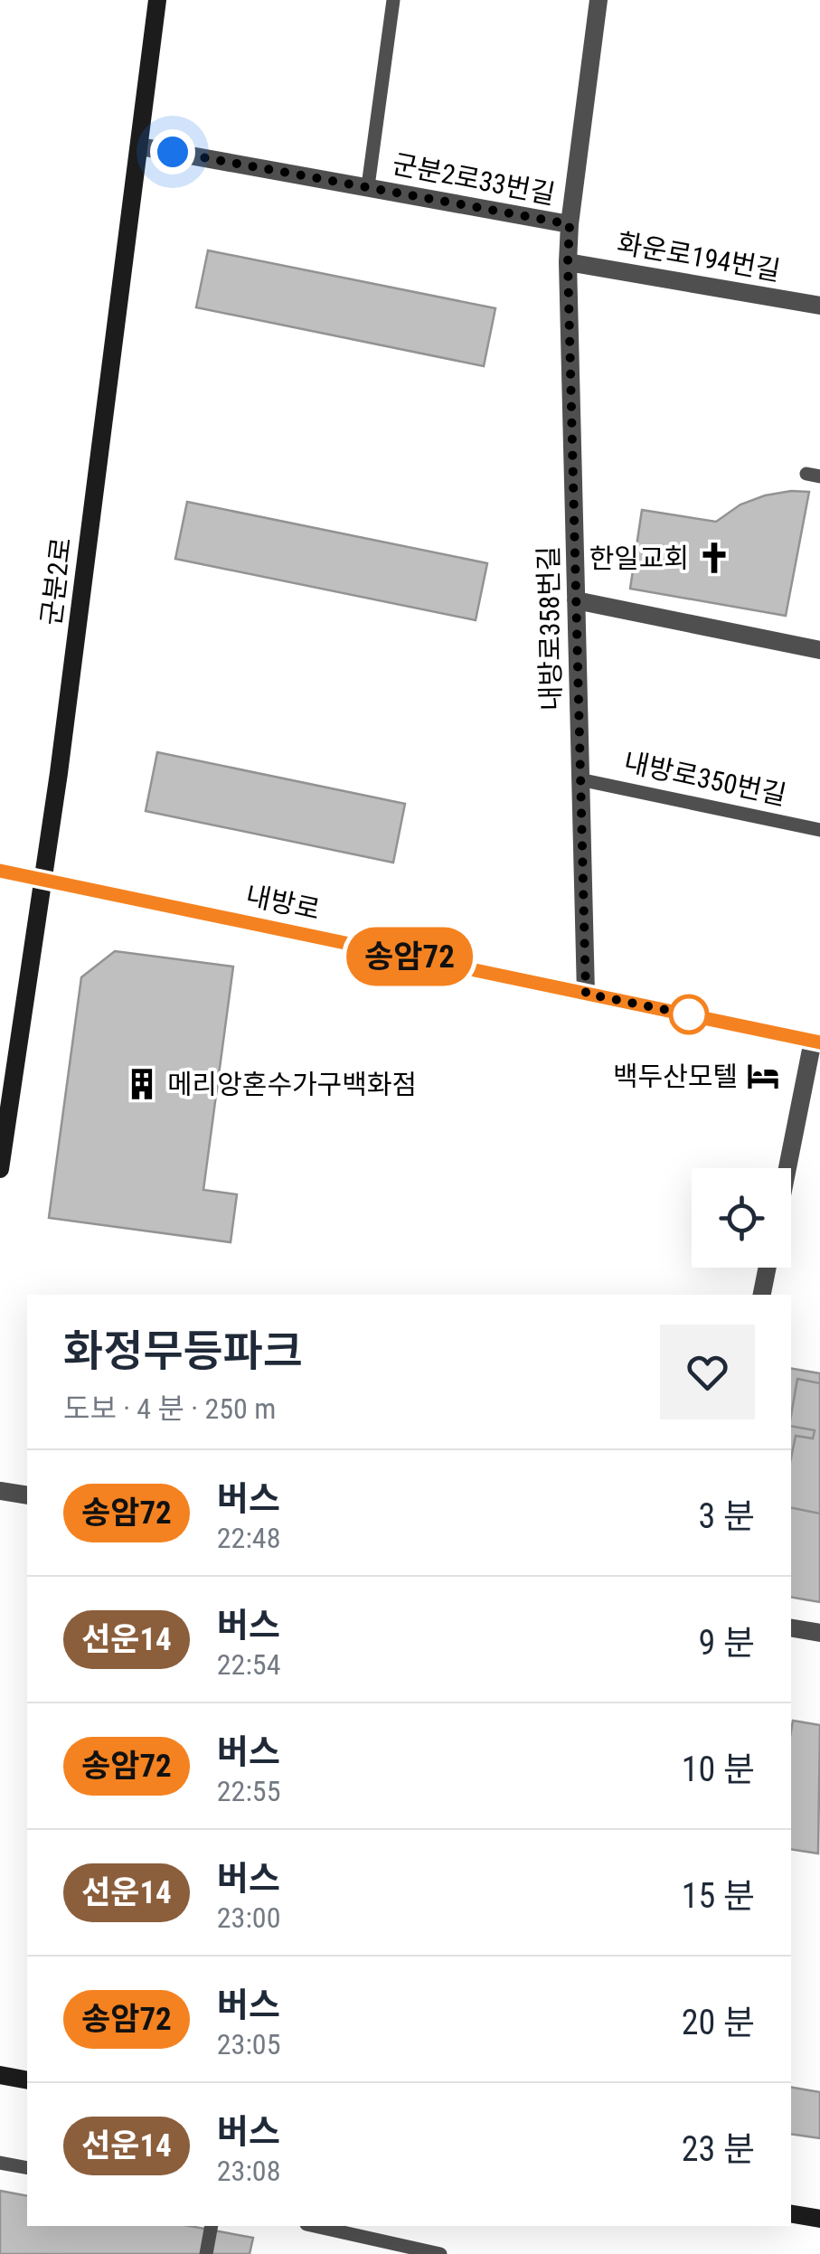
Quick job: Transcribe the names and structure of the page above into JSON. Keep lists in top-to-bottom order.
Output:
{
  "streets": {
    "street": [
      "군분2로33번길",
      "화운로194번길",
      "군분2로",
      "내방로358번길",
      "내방로"
    ],
    "lane": ["내방로350번길"]
  },
  "crossings": [
    ["군분2로33번길", "군분2로"],
    ["군분2로33번길", "내방로358번길"],
    ["화운로194번길", "내방로358번길"],
    ["군분2로", "내방로"],
    ["내방로358번길", "내방로350번길"],
    ["내방로358번길", "내방로"]
  ],
  "places": {
    "church": ["한일교회"],
    "hotel": ["백두산모텔"],
    "building": ["메리앙혼수가구백화점"]
  },
  "lines": ["bus line 송암72"],
  "page": {
    "on_map": "송암72",
    "heading": ["화정무등파크", "도보 · 4 분 · 250 m"],
    "list": [
      {
        "mark": "송암72",
        "name": "버스",
        "note": "22:48",
        "value": "3 분"
      },
      {
        "mark": "선운14",
        "name": "버스",
        "note": "22:54",
        "value": "9 분"
      },
      {
        "mark": "송암72",
        "name": "버스",
        "note": "22:55",
        "value": "10 분"
      },
      {
        "mark": "선운14",
        "name": "버스",
        "note": "23:00",
        "value": "15 분"
      },
      {
        "mark": "송암72",
        "name": "버스",
        "note": "23:05",
        "value": "20 분"
      },
      {
        "mark": "선운14",
        "name": "버스",
        "note": "23:08",
        "value": "23 분"
      }
    ]
  }
}
